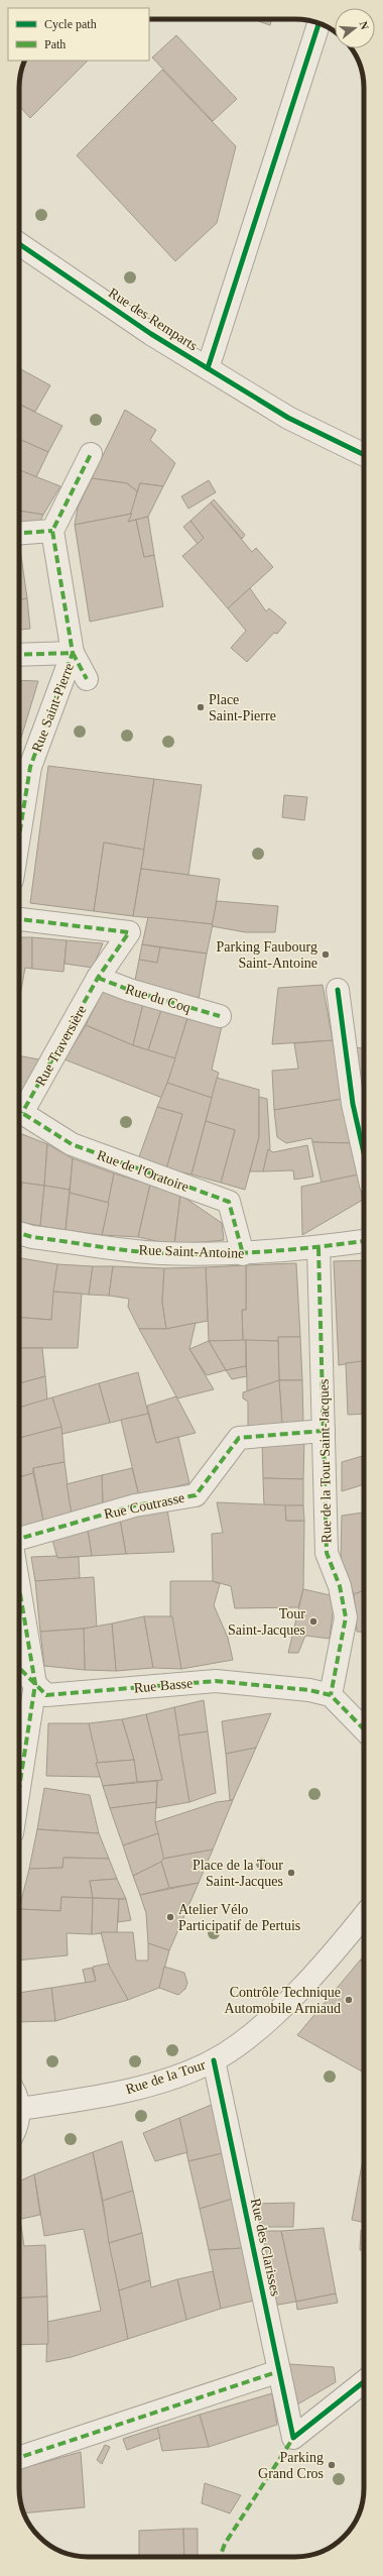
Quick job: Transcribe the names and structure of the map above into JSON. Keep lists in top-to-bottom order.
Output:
{
  "streets": {
    "street": [
      "Rue des Remparts",
      "Rue Saint-Pierre",
      "Rue du Coq",
      "Rue Traversière",
      "Rue de l'Oratoire",
      "Rue Saint-Antoine",
      "Rue de la Tour Saint-Jacques",
      "Rue Coutrasse",
      "Rue Basse",
      "Rue de la Tour",
      "Rue des Clarisses"
    ]
  },
  "crossings": [
    ["Rue du Coq", "Rue Traversière"],
    ["Rue de l'Oratoire", "Rue Saint-Antoine"],
    ["Rue Saint-Antoine", "Rue de la Tour Saint-Jacques"],
    ["Rue de la Tour Saint-Jacques", "Rue Coutrasse"],
    ["Rue de la Tour Saint-Jacques", "Rue Basse"],
    ["Rue de la Tour", "Rue des Clarisses"]
  ],
  "places": [
    "Place Saint-Pierre",
    "Parking Faubourg Saint-Antoine",
    "Tour Saint-Jacques",
    "Place de la Tour Saint-Jacques",
    "Atelier Vélo Participatif de Pertuis",
    "Contrôle Technique Automobile Arniaud",
    "Parking Grand Cros"
  ],
  "legend": ["Cycle path", "Path"],
  "north": "right"
}
